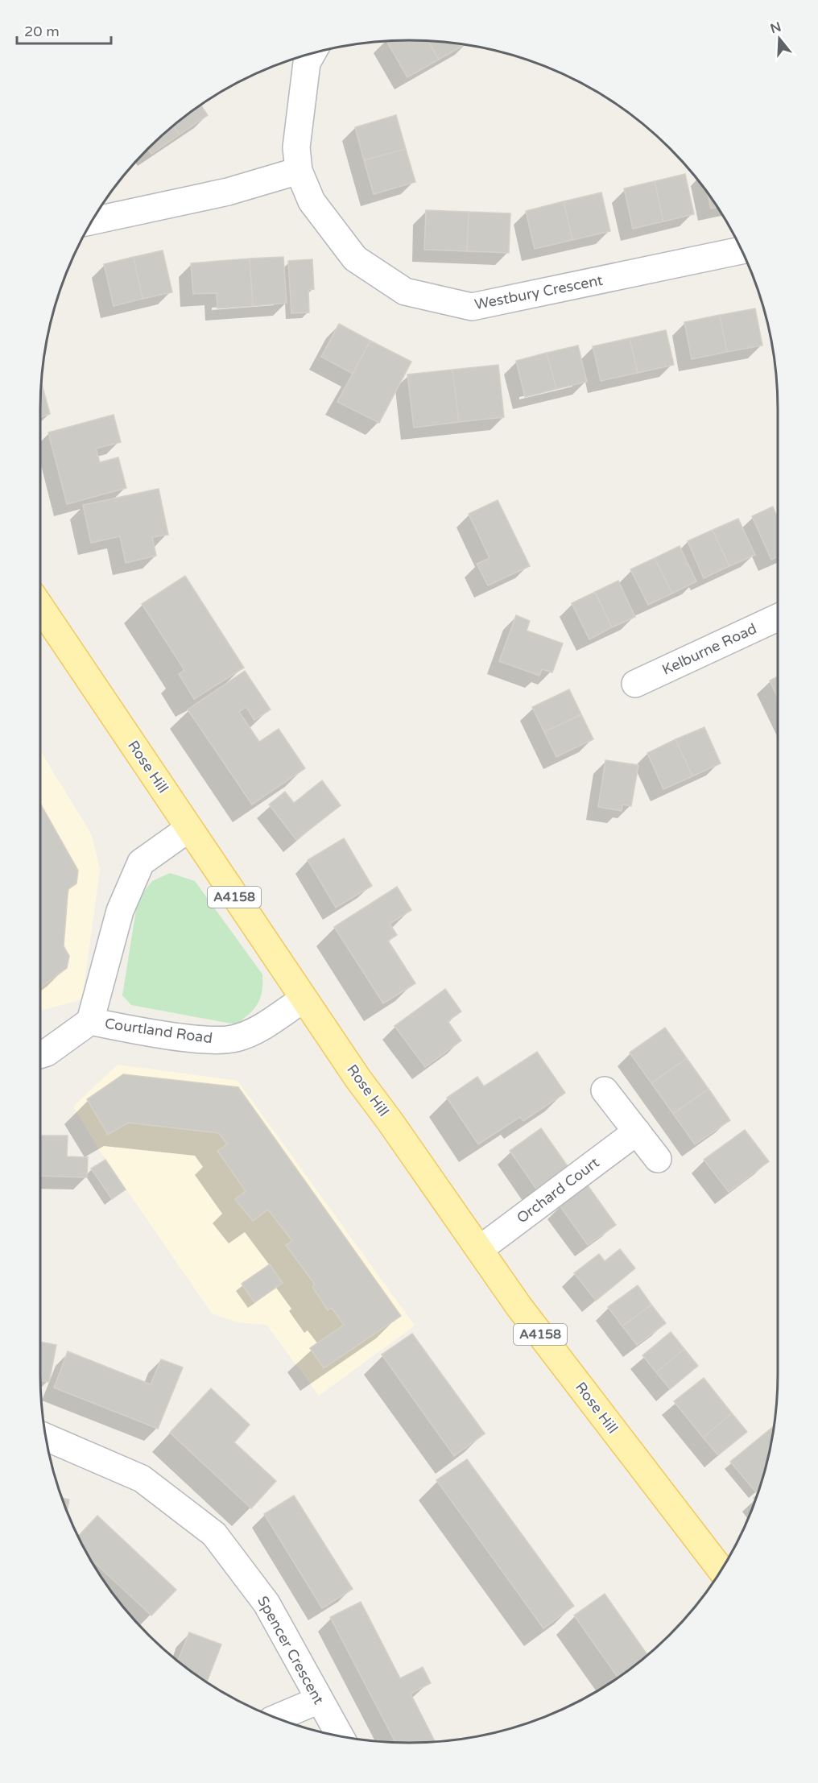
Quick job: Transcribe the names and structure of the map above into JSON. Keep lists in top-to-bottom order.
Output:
{
  "streets": {
    "main road": ["Rose Hill", "A4158"],
    "street": [
      "Westbury Crescent",
      "Kelburne Road",
      "Courtland Road",
      "Orchard Court",
      "Spencer Crescent"
    ]
  },
  "crossings": [
    ["Rose Hill", "Courtland Road"],
    ["Rose Hill", "Orchard Court"]
  ],
  "scale_bar": "20 m",
  "north": "top"
}
